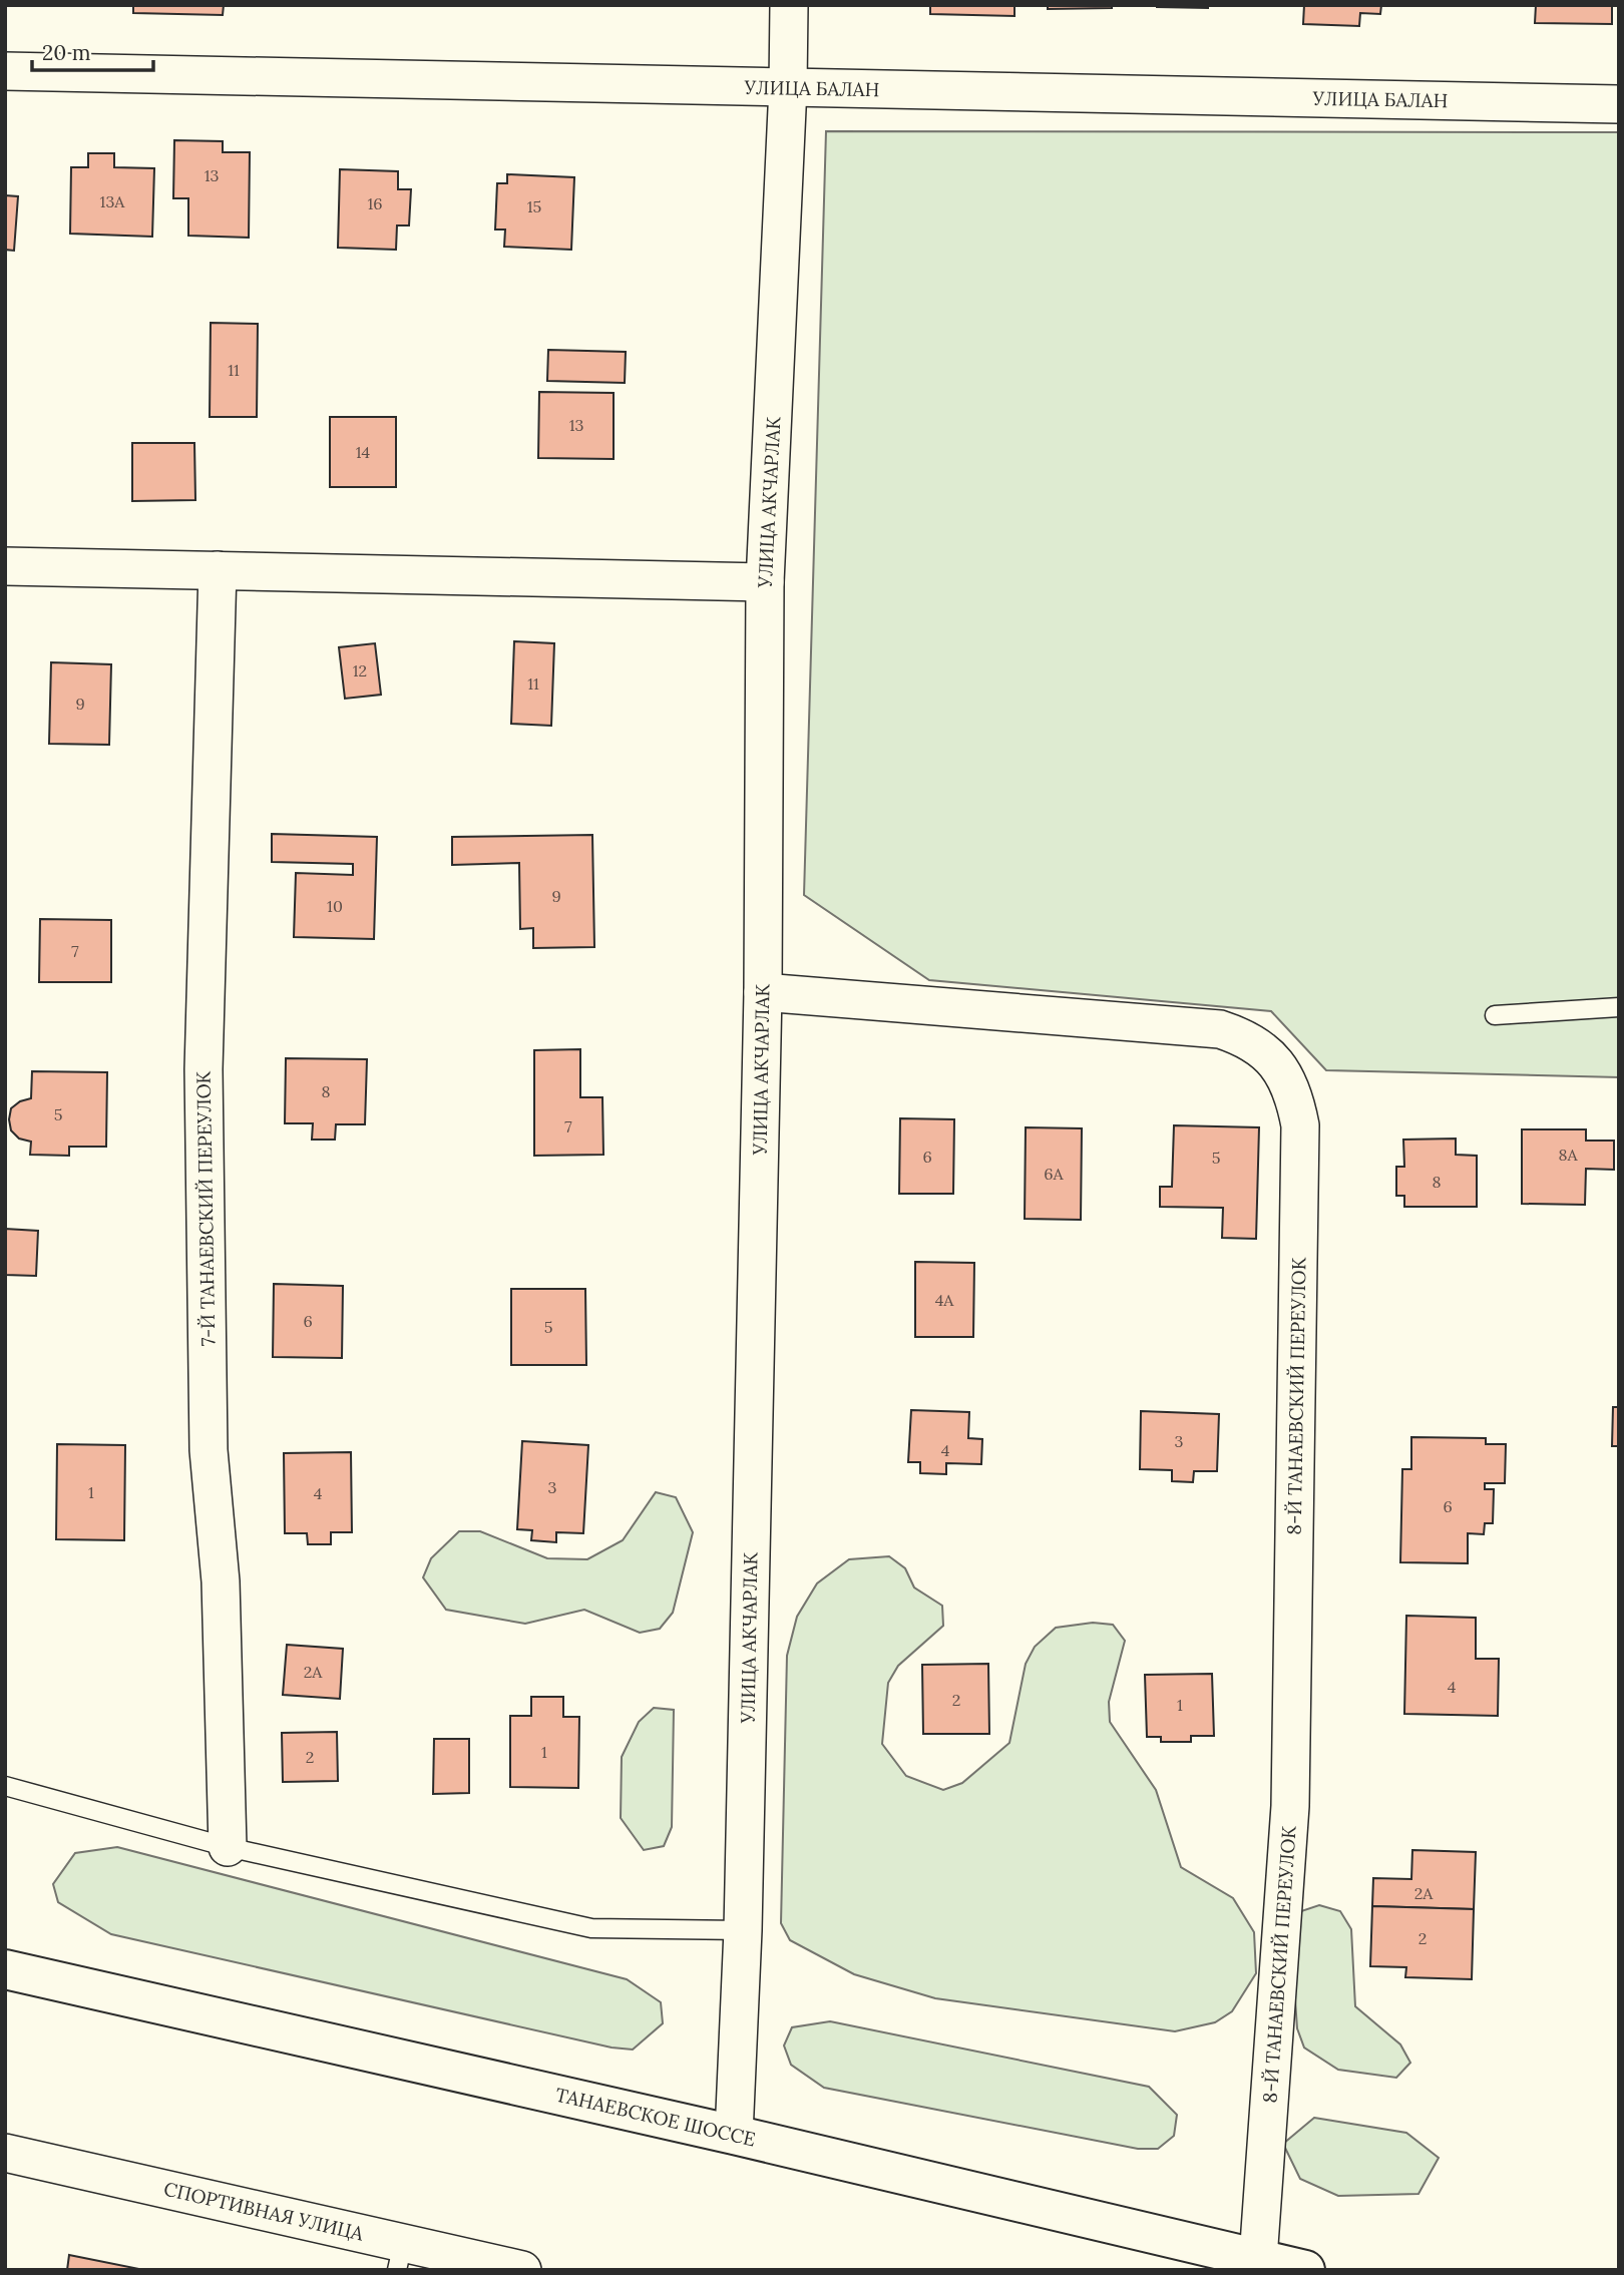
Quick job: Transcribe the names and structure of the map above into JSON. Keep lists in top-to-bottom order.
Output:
{
  "streets": {
    "street": [
      "УЛИЦА БАЛАН",
      "УЛИЦА АКЧАРЛАК",
      "7-Й ТАНАЕВСКИЙ ПЕРЕУЛОК",
      "8-Й ТАНАЕВСКИЙ ПЕРЕУЛОК",
      "ТАНАЕВСКОЕ ШОССЕ",
      "СПОРТИВНАЯ УЛИЦА"
    ]
  },
  "crossings": [
    ["УЛИЦА БАЛАН", "УЛИЦА АКЧАРЛАК"],
    ["УЛИЦА АКЧАРЛАК", "8-Й ТАНАЕВСКИЙ ПЕРЕУЛОК"],
    ["УЛИЦА АКЧАРЛАК", "ТАНАЕВСКОЕ ШОССЕ"],
    ["8-Й ТАНАЕВСКИЙ ПЕРЕУЛОК", "ТАНАЕВСКОЕ ШОССЕ"]
  ],
  "house_numbers": [
    "13",
    "13А",
    "16",
    "15",
    "11",
    "13",
    "14",
    "12",
    "11",
    "9",
    "9",
    "10",
    "7",
    "8",
    "5",
    "7",
    "8А",
    "6",
    "5",
    "6А",
    "8",
    "4А",
    "6",
    "5",
    "3",
    "4",
    "3",
    "1",
    "4",
    "6",
    "2А",
    "4",
    "2",
    "1",
    "1",
    "2",
    "2А",
    "2"
  ],
  "scale_bar": "20 m"
}
